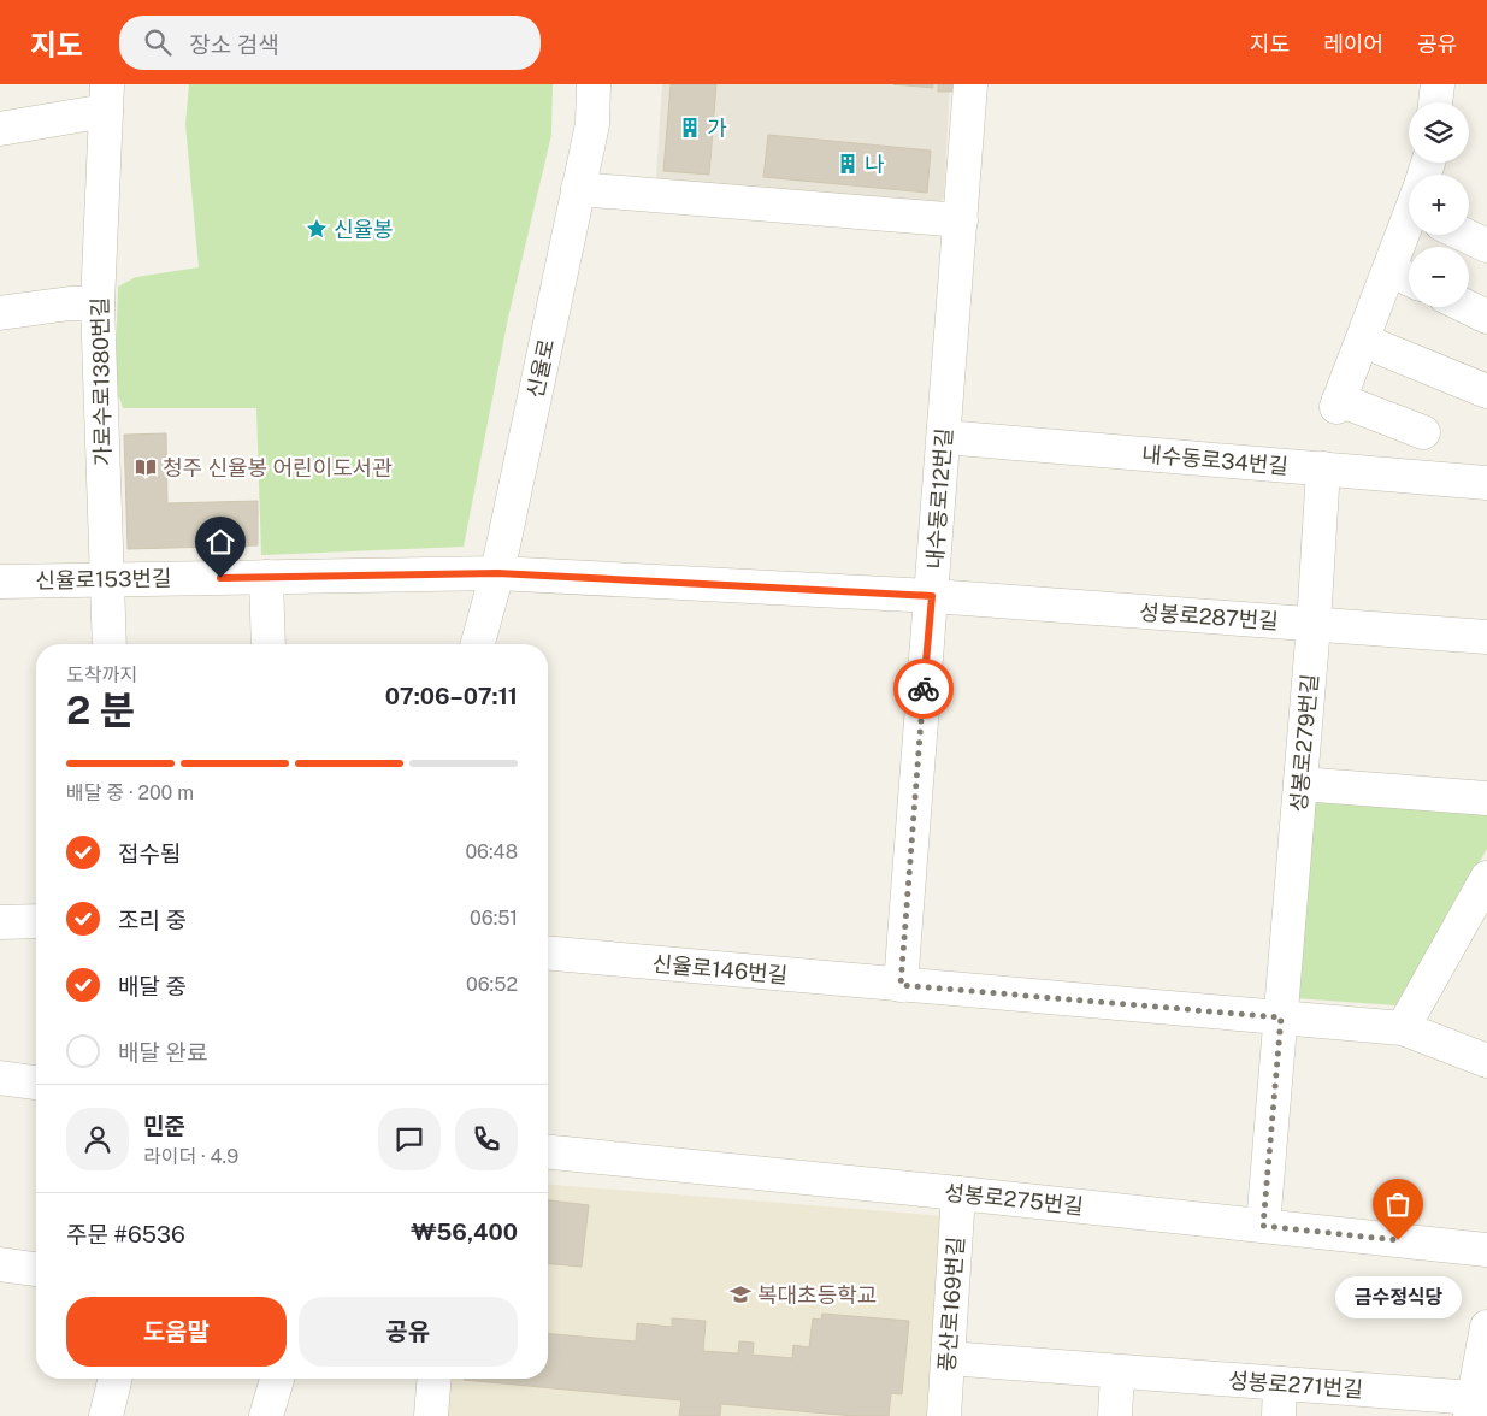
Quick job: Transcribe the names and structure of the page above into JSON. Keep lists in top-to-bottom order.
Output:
{
  "streets": {
    "street": [
      "신율로",
      "가로수로1380번길",
      "내수동로34번길",
      "내수동로12번길",
      "신율로153번길",
      "성봉로287번길",
      "성봉로279번길",
      "신율로146번길",
      "성봉로275번길",
      "풍산로169번길",
      "성봉로271번길"
    ]
  },
  "crossings": [
    ["신율로", "신율로153번길"],
    ["신율로", "성봉로287번길"],
    ["가로수로1380번길", "신율로153번길"],
    ["내수동로34번길", "내수동로12번길"],
    ["내수동로34번길", "성봉로279번길"],
    ["내수동로12번길", "성봉로287번길"],
    ["내수동로12번길", "신율로146번길"],
    ["신율로153번길", "성봉로287번길"],
    ["성봉로287번길", "성봉로279번길"],
    ["성봉로279번길", "성봉로275번길"],
    ["성봉로275번길", "풍산로169번길"],
    ["풍산로169번길", "성봉로271번길"]
  ],
  "places": {
    "building": ["가", "나"],
    "place": ["신율봉"],
    "library": ["청주 신율봉 어린이도서관"],
    "other": ["금수정식당"],
    "school or university": ["복대초등학교"]
  },
  "page": {
    "header": "지도",
    "search": "장소 검색",
    "nav": ["지도", "레이어", "공유"],
    "map_buttons": ["+", "−"],
    "heading": ["2 분", "도착까지", "07:06–07:11"],
    "panel": [
      "민준",
      "라이더 · 4.9",
      "주문 #6536",
      "₩56,400"
    ],
    "bar": "배달 중 · 200 m",
    "list": [
      ["접수됨", "06:48"],
      ["조리 중", "06:51"],
      ["배달 중", "06:52"],
      "배달 완료"
    ],
    "bubble": "금수정식당",
    "buttons": ["도움말", "공유"]
  }
}
